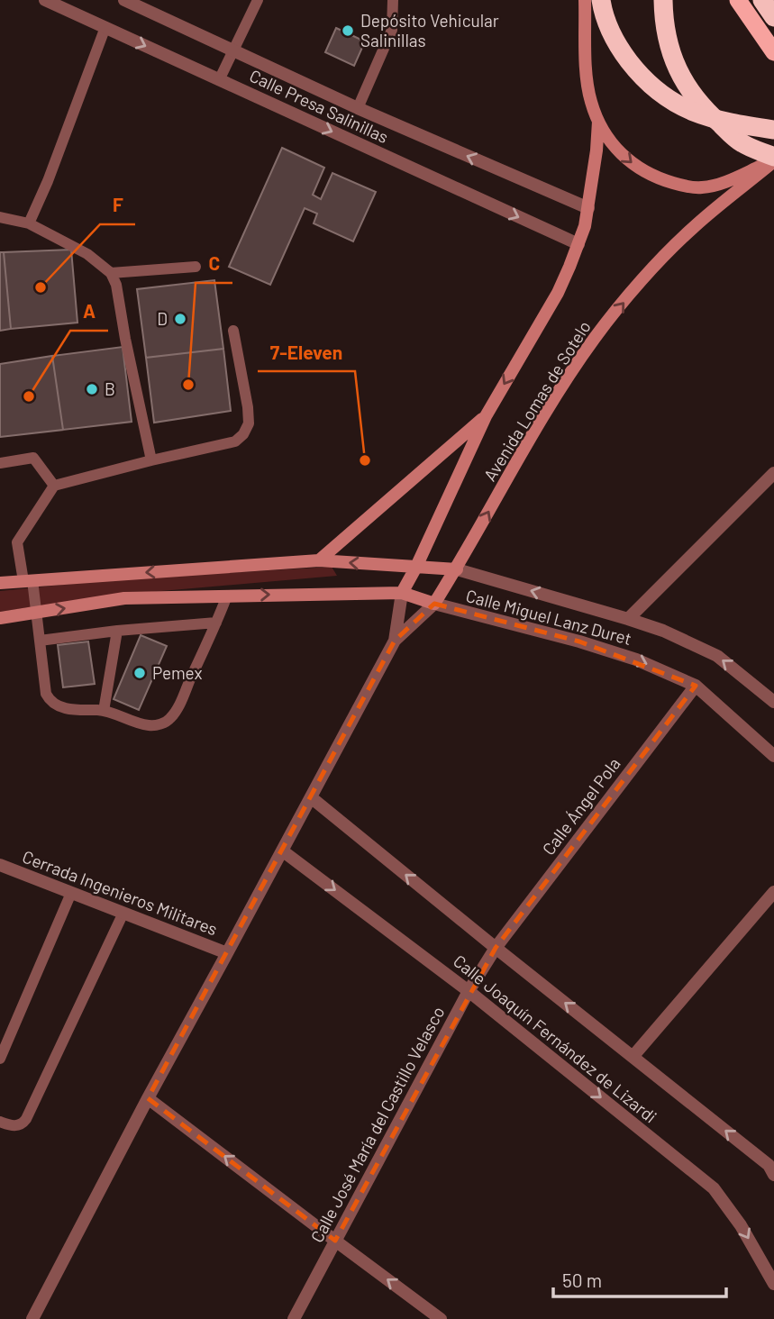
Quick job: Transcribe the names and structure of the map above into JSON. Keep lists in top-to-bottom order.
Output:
{
  "streets": {
    "main road": ["Avenida Lomas de Sotelo"],
    "street": [
      "Calle Presa Salinillas",
      "Calle Miguel Lanz Duret",
      "Calle Ángel Pola",
      "Cerrada Ingenieros Militares",
      "Calle Joaquín Fernández de Lizardi",
      "Calle José María del Castillo Velasco"
    ]
  },
  "crossings": [
    ["Calle Presa Salinillas", "Avenida Lomas de Sotelo"],
    ["Avenida Lomas de Sotelo", "Calle Miguel Lanz Duret"],
    ["Calle Miguel Lanz Duret", "Calle Ángel Pola"],
    ["Calle Ángel Pola", "Calle Joaquín Fernández de Lizardi"],
    ["Calle Ángel Pola", "Calle José María del Castillo Velasco"],
    ["Calle Joaquín Fernández de Lizardi", "Calle José María del Castillo Velasco"]
  ],
  "places": [
    "Depósito Vehicular Salinillas",
    "F",
    "D",
    "C",
    "B",
    "A",
    "7-Eleven",
    "Pemex"
  ],
  "scale_bar": "50 m"
}
